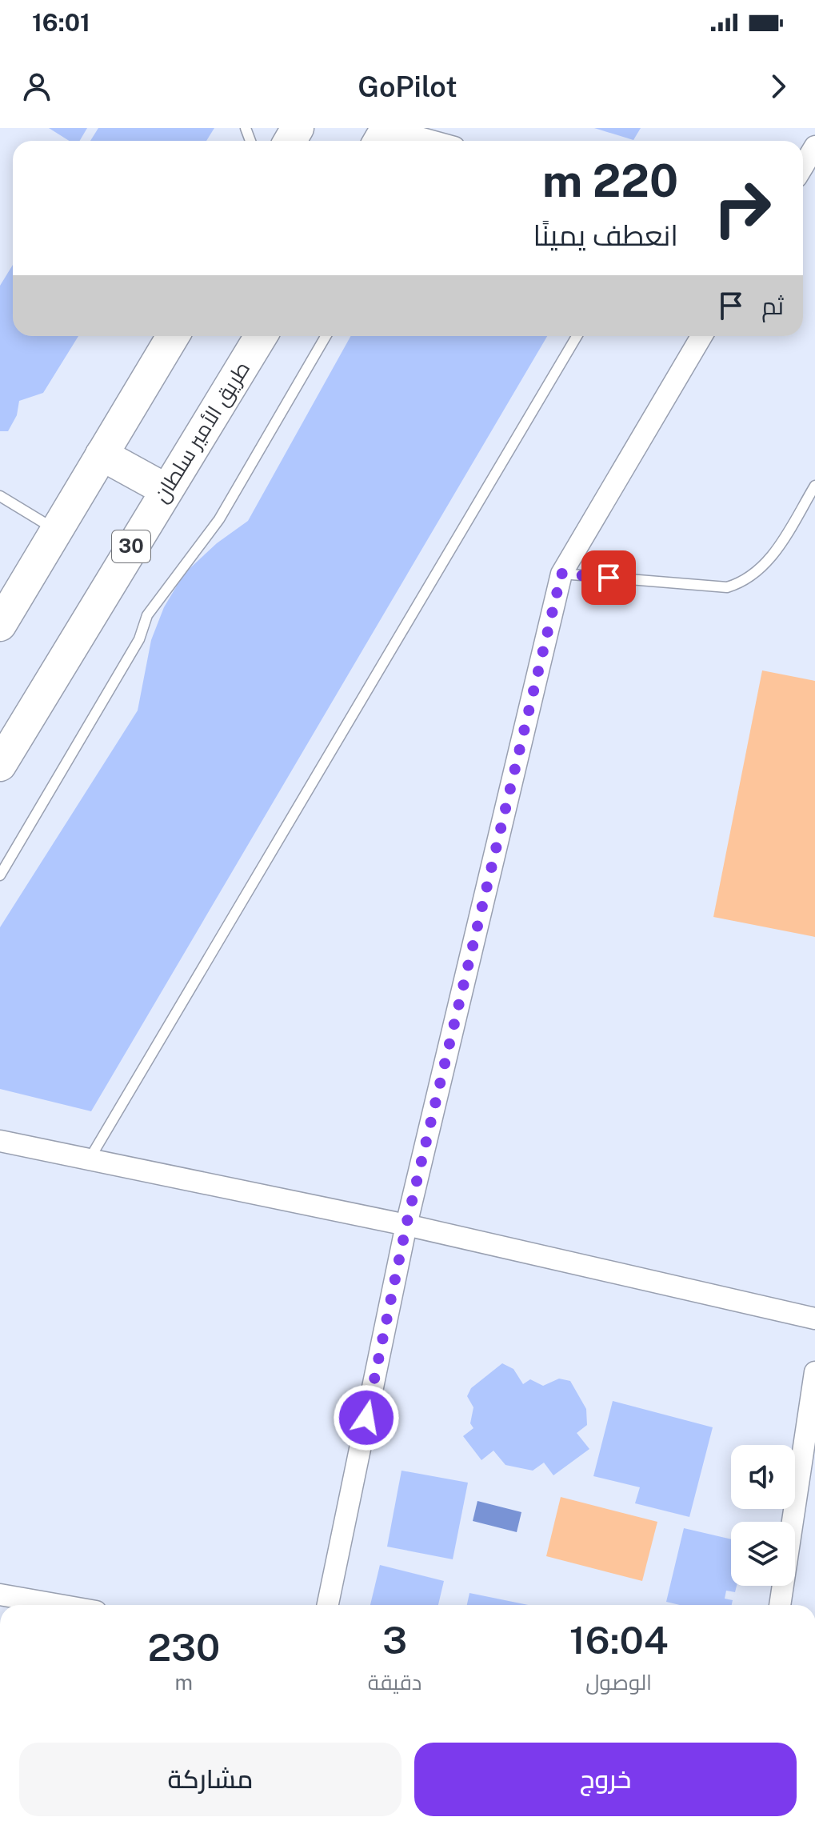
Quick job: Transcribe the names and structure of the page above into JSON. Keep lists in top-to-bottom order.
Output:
{
  "streets": {
    "main road": ["طريق الأمير سلطان", "30"]
  },
  "page": {
    "status": "16:01",
    "header": "GoPilot",
    "turn": ["220 m", "انعطف يمينًا"],
    "then": "ثم",
    "eta": [
      "16:04",
      "الوصول",
      "3",
      "دقيقة",
      "230",
      "m"
    ],
    "buttons": ["خروج", "مشاركة"]
  }
}
